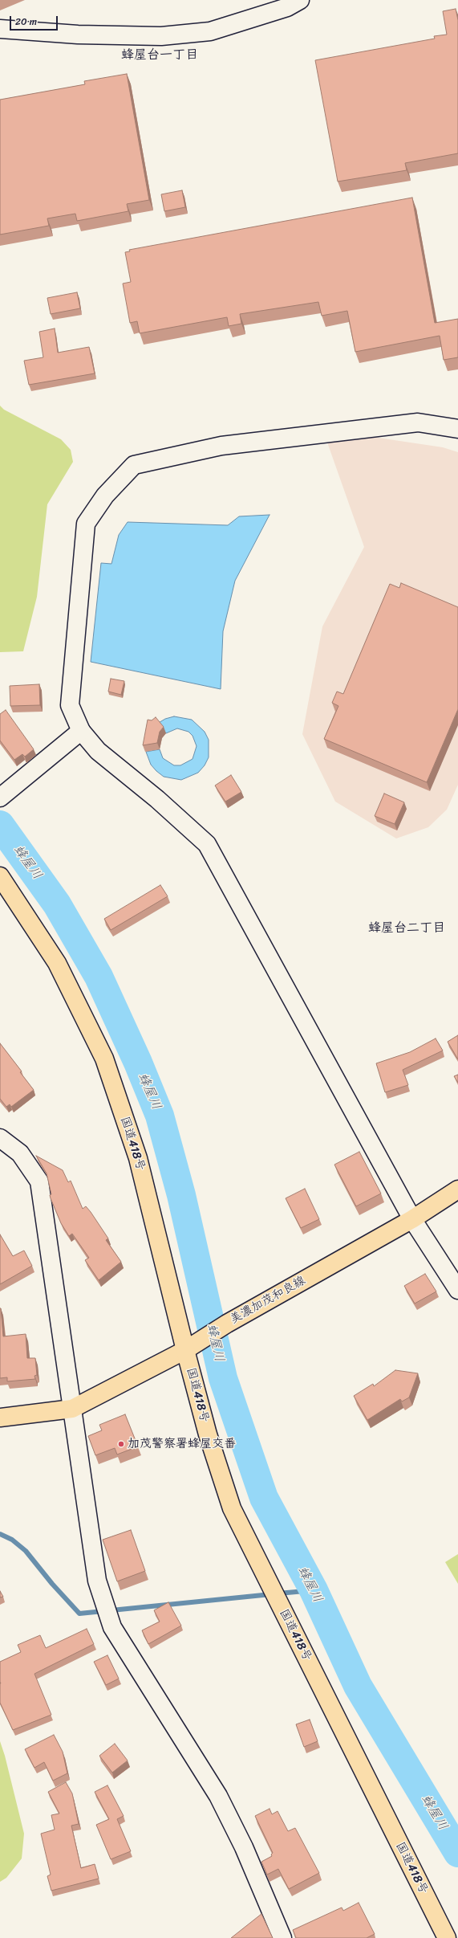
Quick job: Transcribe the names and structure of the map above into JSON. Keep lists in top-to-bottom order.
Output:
{
  "streets": {
    "main road": ["国道418号", "美濃加茂和良線"]
  },
  "crossings": [
    ["国道418号", "美濃加茂和良線"]
  ],
  "districts": ["蜂屋台一丁目", "蜂屋台二丁目"],
  "water": ["蜂屋川"],
  "places": ["加茂警察署蜂屋交番"],
  "scale_bar": "20 m"
}
